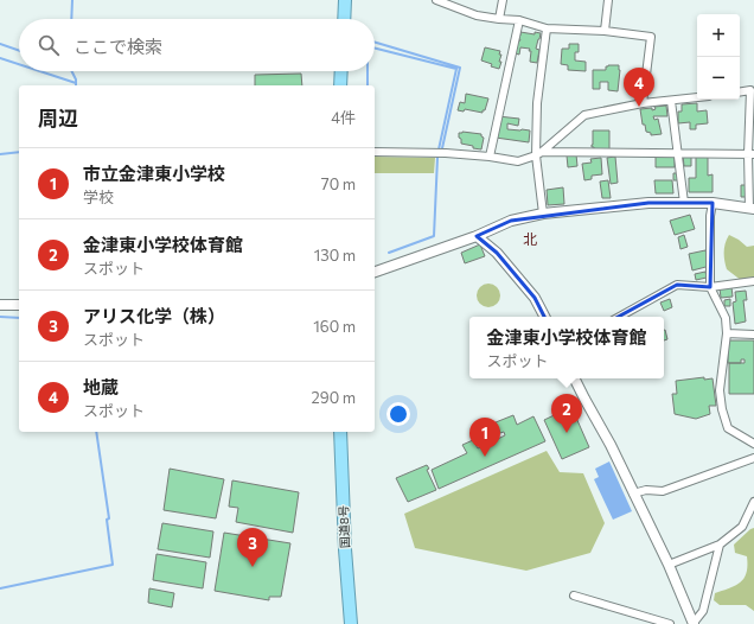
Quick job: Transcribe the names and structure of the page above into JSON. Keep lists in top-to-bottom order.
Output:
{
  "streets": {
    "highway": ["国道8号"]
  },
  "districts": ["北"],
  "page": {
    "map_buttons": ["+", "−"],
    "search": "ここで検索",
    "pins": [
      "4",
      "2",
      "1",
      "3"
    ],
    "heading": ["周辺", "4件"],
    "list": [
      {
        "mark": "1",
        "name": "市立金津東小学校",
        "note": "学校",
        "value": "70 m"
      },
      {
        "mark": "2",
        "name": "金津東小学校体育館",
        "note": "スポット",
        "value": "130 m"
      },
      {
        "mark": "3",
        "name": "アリス化学（株）",
        "note": "スポット",
        "value": "160 m"
      },
      {
        "mark": "4",
        "name": "地蔵",
        "note": "スポット",
        "value": "290 m"
      }
    ],
    "popup": ["金津東小学校体育館", "スポット"]
  }
}
